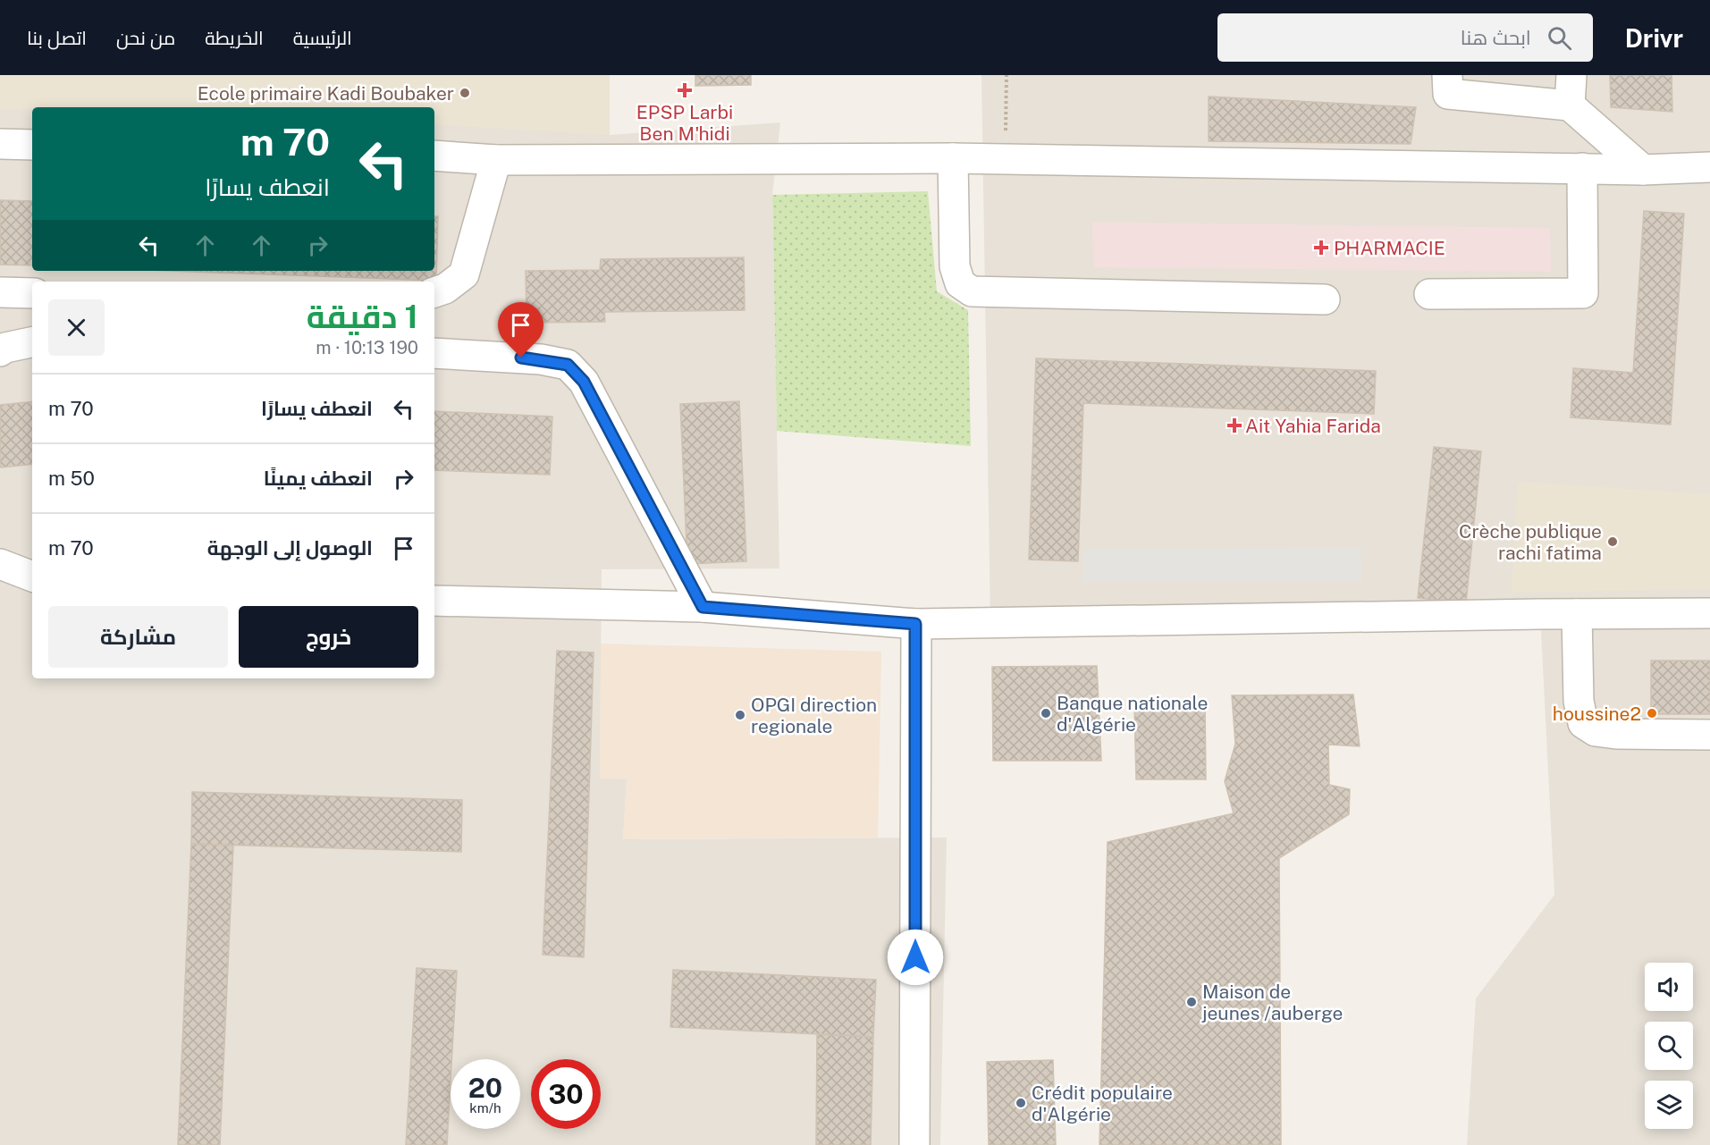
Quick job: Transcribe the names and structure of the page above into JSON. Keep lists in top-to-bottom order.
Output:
{
  "places": {
    "health": ["EPSP Larbi Ben M'hidi", "PHARMACIE", "Ait Yahia Farida"],
    "other": [
      "Ecole primaire Kadi Boubaker",
      "Crèche publique rachi fatima",
      "Banque nationale d'Algérie",
      "houssine2",
      "OPGI direction regionale",
      "Maison de jeunes /auberge",
      "Crédit populaire d'Algérie"
    ]
  },
  "page": {
    "header": "Drivr",
    "search": "ابحث هنا",
    "nav": [
      "الرئيسية",
      "الخريطة",
      "من نحن",
      "اتصل بنا"
    ],
    "turn": ["70 m", "انعطف يسارًا"],
    "heading": ["1 دقيقة", "190 m · 10:13"],
    "list": [
      {
        "name": "انعطف يسارًا",
        "value": "70 m"
      },
      {
        "name": "انعطف يمينًا",
        "value": "50 m"
      },
      {
        "name": "الوصول إلى الوجهة",
        "value": "70 m"
      }
    ],
    "buttons": ["خروج", "مشاركة"],
    "speed": "20 km/h",
    "limit": "30"
  }
}
